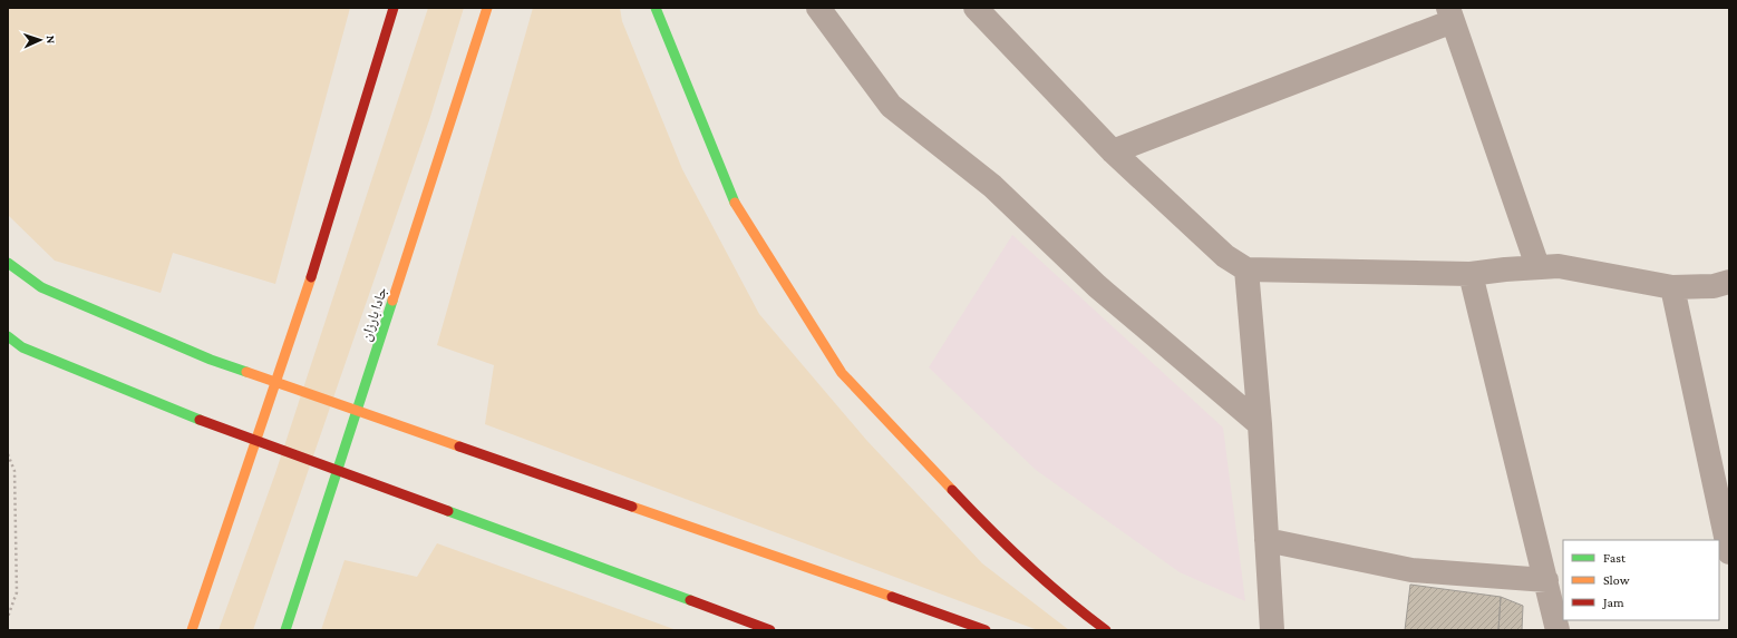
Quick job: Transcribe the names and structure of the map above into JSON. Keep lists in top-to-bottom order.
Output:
{
  "streets": {
    "highway": ["جادا بارزان"]
  },
  "legend": ["Fast", "Slow", "Jam"],
  "north": "right"
}
